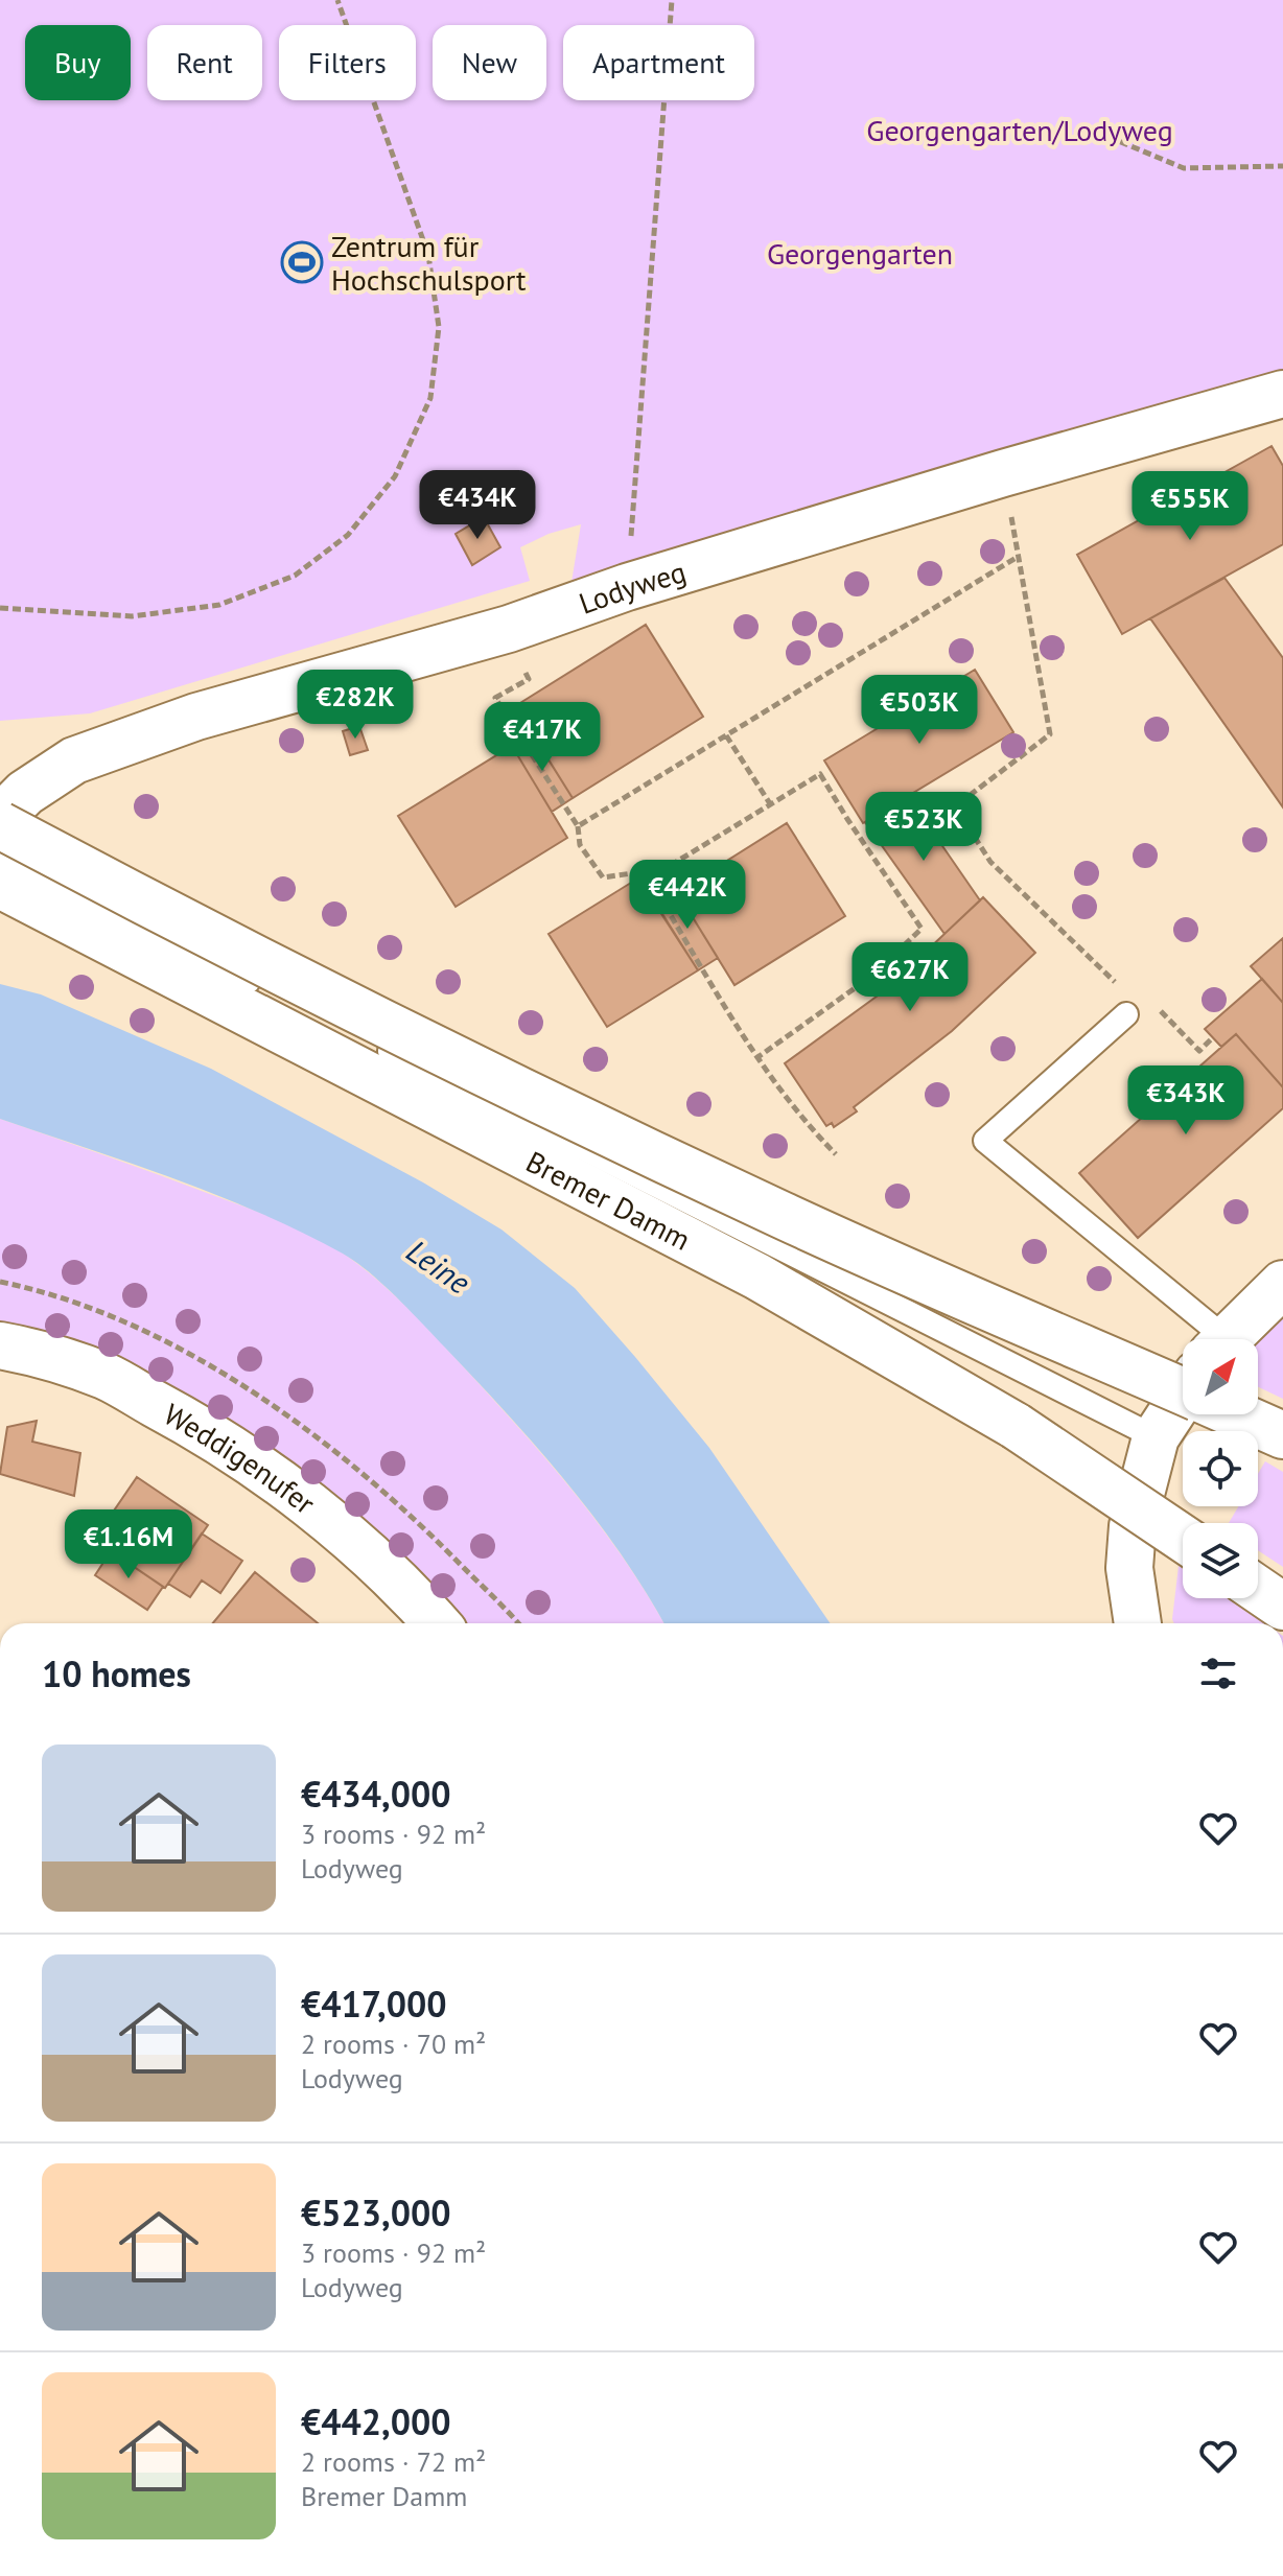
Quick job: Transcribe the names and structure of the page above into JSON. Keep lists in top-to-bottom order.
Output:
{
  "streets": {
    "main road": ["Lodyweg", "Bremer Damm", "Weddigenufer"]
  },
  "water": ["Leine"],
  "parks": ["Georgengarten/Lodyweg", "Georgengarten"],
  "places": {
    "sports": ["Zentrum für Hochschulsport"]
  },
  "north": "top right",
  "page": {
    "chip": [
      "Buy",
      "Rent",
      "Filters",
      "New",
      "Apartment"
    ],
    "price": [
      "€434K",
      "€555K",
      "€282K",
      "€503K",
      "€417K",
      "€523K",
      "€442K",
      "€627K",
      "€343K",
      "€1.16M"
    ],
    "heading": "10 homes",
    "list": [
      {
        "name": "€434,000",
        "note": "3 rooms · 92 m² · Lodyweg"
      },
      {
        "name": "€417,000",
        "note": "2 rooms · 70 m² · Lodyweg"
      },
      {
        "name": "€523,000",
        "note": "3 rooms · 92 m² · Lodyweg"
      },
      {
        "name": "€442,000",
        "note": "2 rooms · 72 m² · Bremer Damm"
      }
    ]
  }
}
